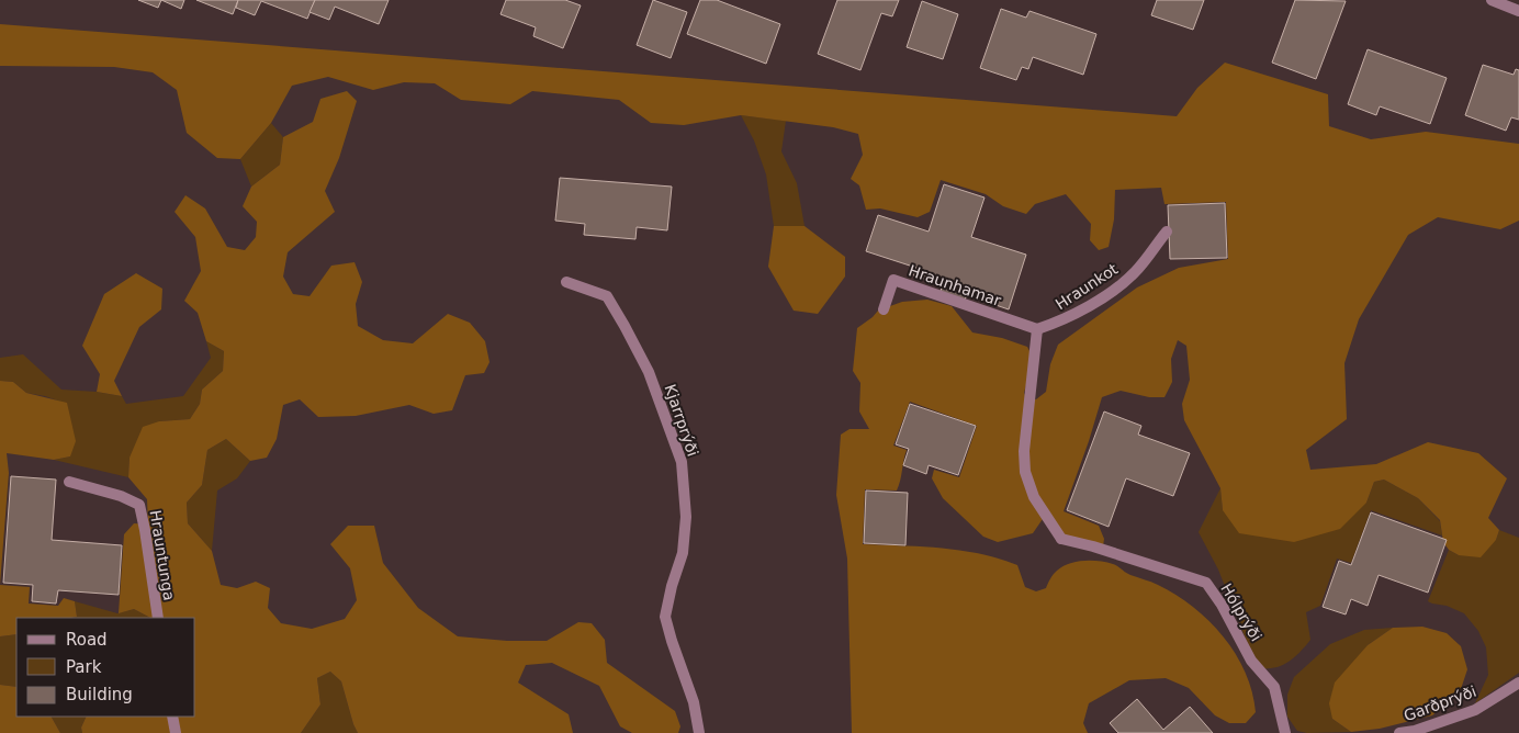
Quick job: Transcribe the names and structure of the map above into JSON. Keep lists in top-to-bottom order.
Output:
{
  "streets": {
    "street": [
      "Hraunhamar",
      "Hraunkot",
      "Kjarrprýði",
      "Hrauntunga",
      "Hólprýði",
      "Garðprýði"
    ]
  },
  "crossings": [
    ["Hraunhamar", "Hraunkot"],
    ["Hraunhamar", "Hólprýði"],
    ["Hraunkot", "Hólprýði"]
  ],
  "legend": ["Road", "Park", "Building"]
}
